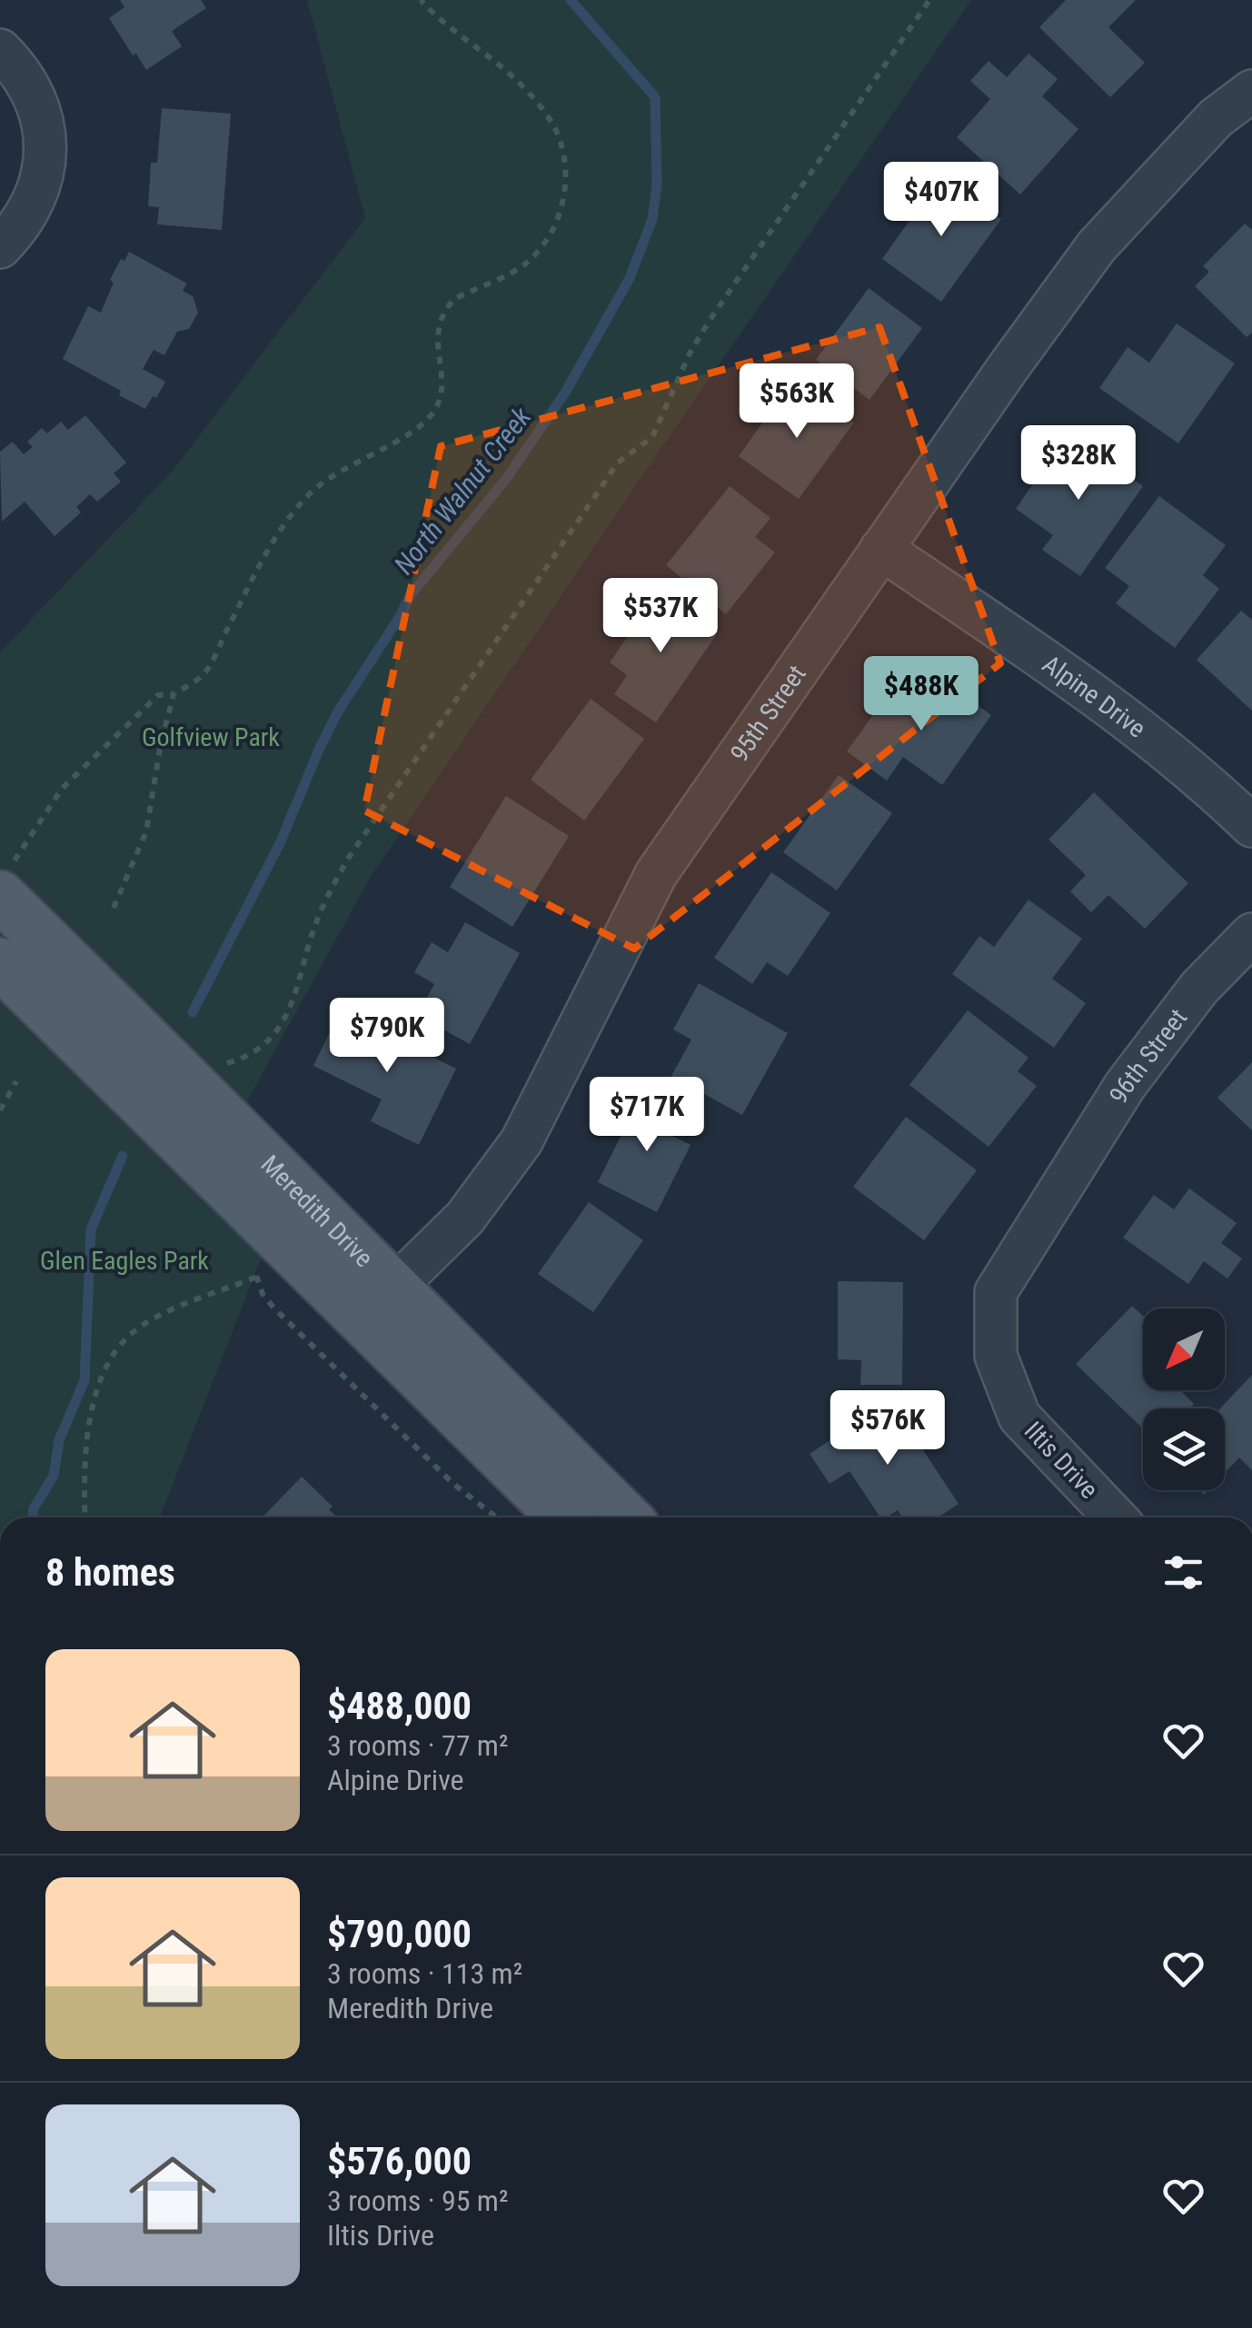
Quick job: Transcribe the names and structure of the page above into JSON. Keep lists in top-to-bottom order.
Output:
{
  "streets": {
    "main road": ["Meredith Drive"],
    "street": [
      "Alpine Drive",
      "95th Street",
      "96th Street",
      "Iltis Drive"
    ]
  },
  "crossings": [
    ["Alpine Drive", "95th Street"],
    ["95th Street", "Meredith Drive"],
    ["96th Street", "Iltis Drive"]
  ],
  "water": ["North Walnut Creek"],
  "parks": ["Golfview Park", "Glen Eagles Park"],
  "north": "bottom left",
  "page": {
    "price": [
      "$407K",
      "$563K",
      "$328K",
      "$537K",
      "$488K",
      "$790K",
      "$717K",
      "$576K"
    ],
    "heading": "8 homes",
    "list": [
      {
        "name": "$488,000",
        "note": "3 rooms · 77 m² · Alpine Drive"
      },
      {
        "name": "$790,000",
        "note": "3 rooms · 113 m² · Meredith Drive"
      },
      {
        "name": "$576,000",
        "note": "3 rooms · 95 m² · Iltis Drive"
      }
    ]
  }
}
